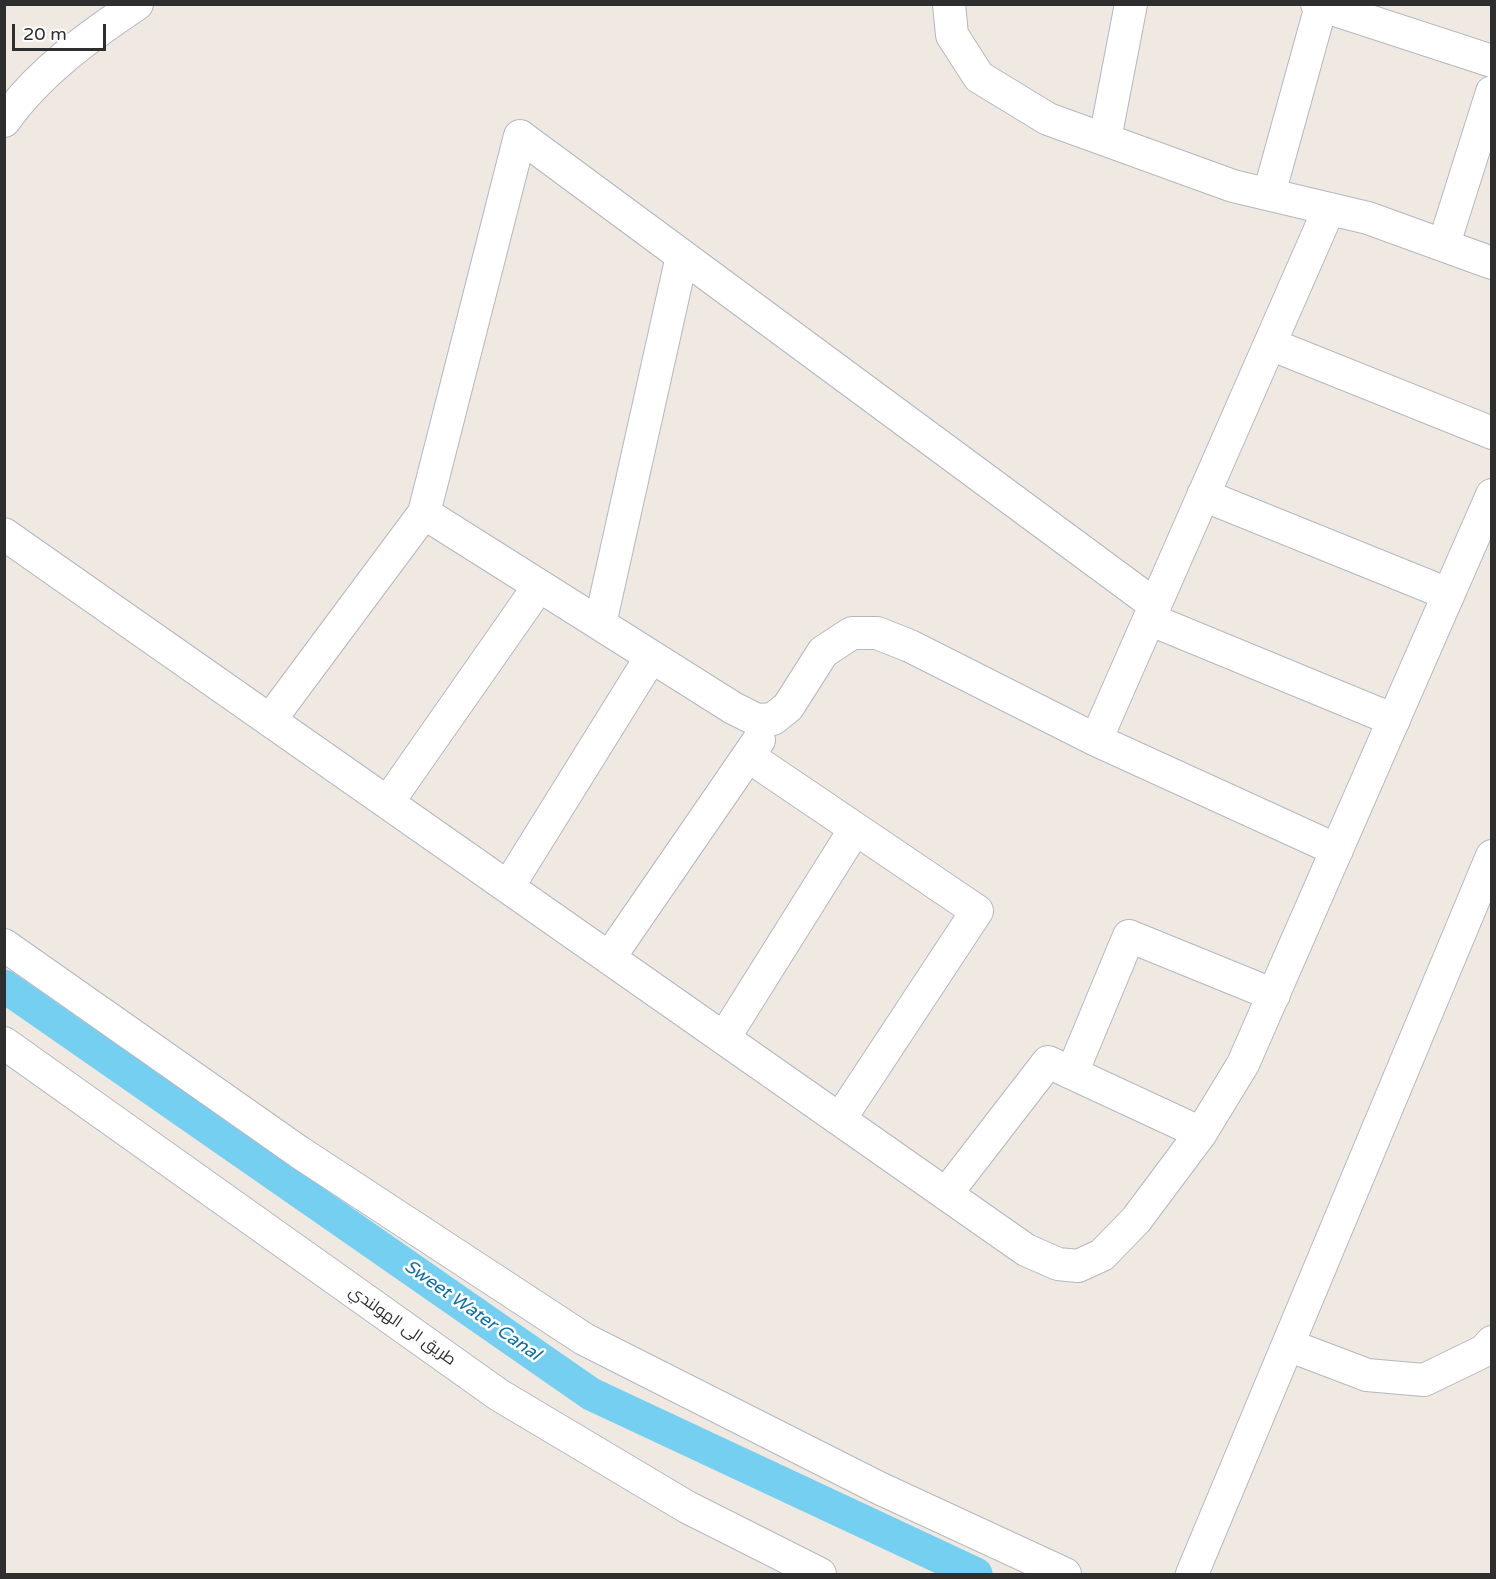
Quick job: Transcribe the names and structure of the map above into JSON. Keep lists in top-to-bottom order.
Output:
{
  "streets": {
    "street": ["طريق الى الهولندي"]
  },
  "water": ["Sweet Water Canal"],
  "scale_bar": "20 m"
}
